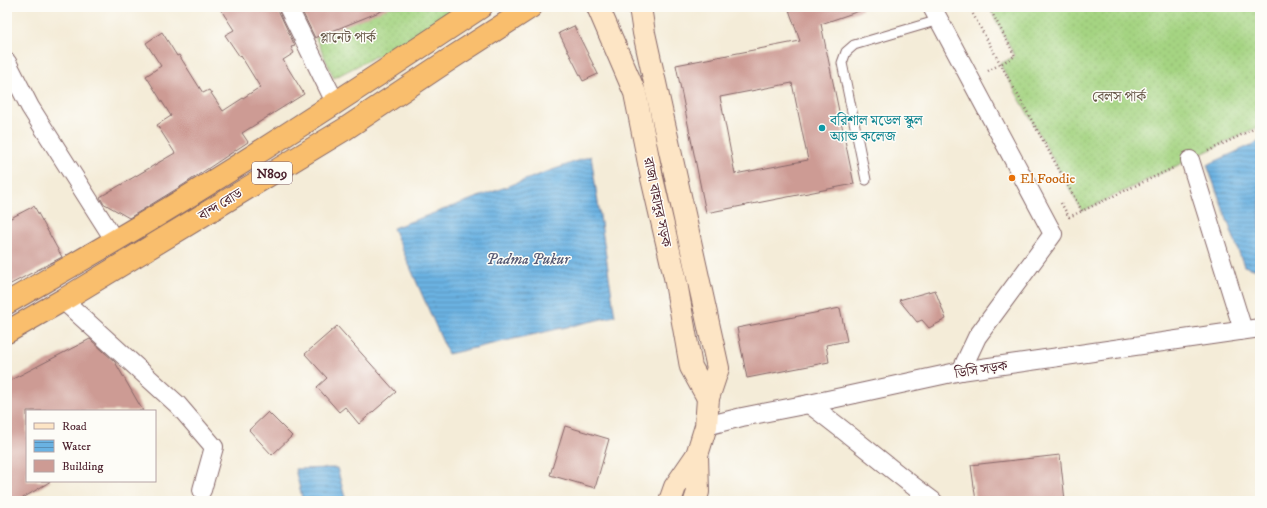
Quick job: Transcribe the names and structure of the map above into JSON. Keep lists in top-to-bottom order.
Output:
{
  "streets": {
    "highway": ["N809", "বান্দ রোড"],
    "main road": ["রাজা বাহাদুর সড়ক"],
    "street": ["ডিসি সড়ক"]
  },
  "crossings": [
    ["রাজা বাহাদুর সড়ক", "ডিসি সড়ক"]
  ],
  "water": ["Padma Pukur"],
  "parks": ["প্লানেট পার্ক", "বেলস পার্ক"],
  "places": ["বরিশাল মডেল স্কুল অ্যান্ড কলেজ", "El Foodie"],
  "legend": ["Road", "Water", "Building"]
}
